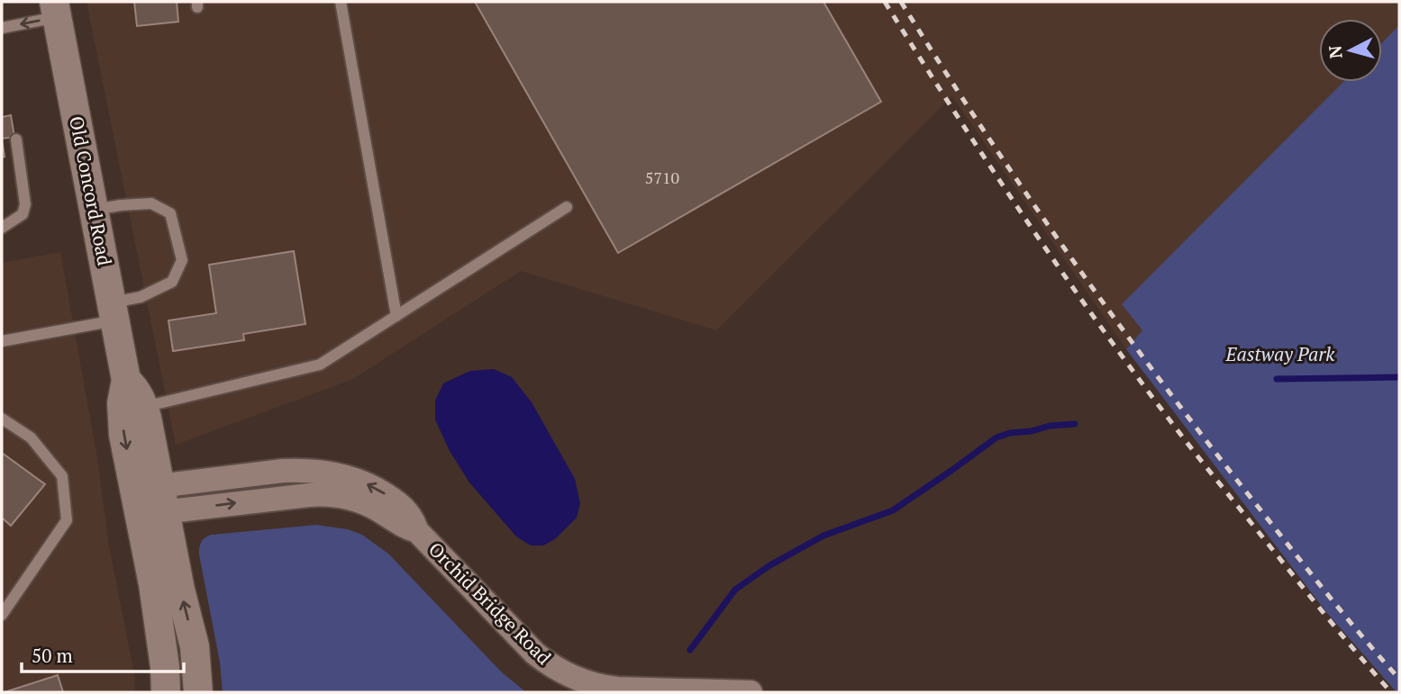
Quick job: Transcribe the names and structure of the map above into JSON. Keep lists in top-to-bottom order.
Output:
{
  "streets": {
    "street": ["Old Concord Road", "Orchid Bridge Road"]
  },
  "crossings": [
    ["Old Concord Road", "Orchid Bridge Road"]
  ],
  "parks": ["Eastway Park"],
  "house_numbers": ["5710"],
  "scale_bar": "50 m",
  "north": "left"
}
